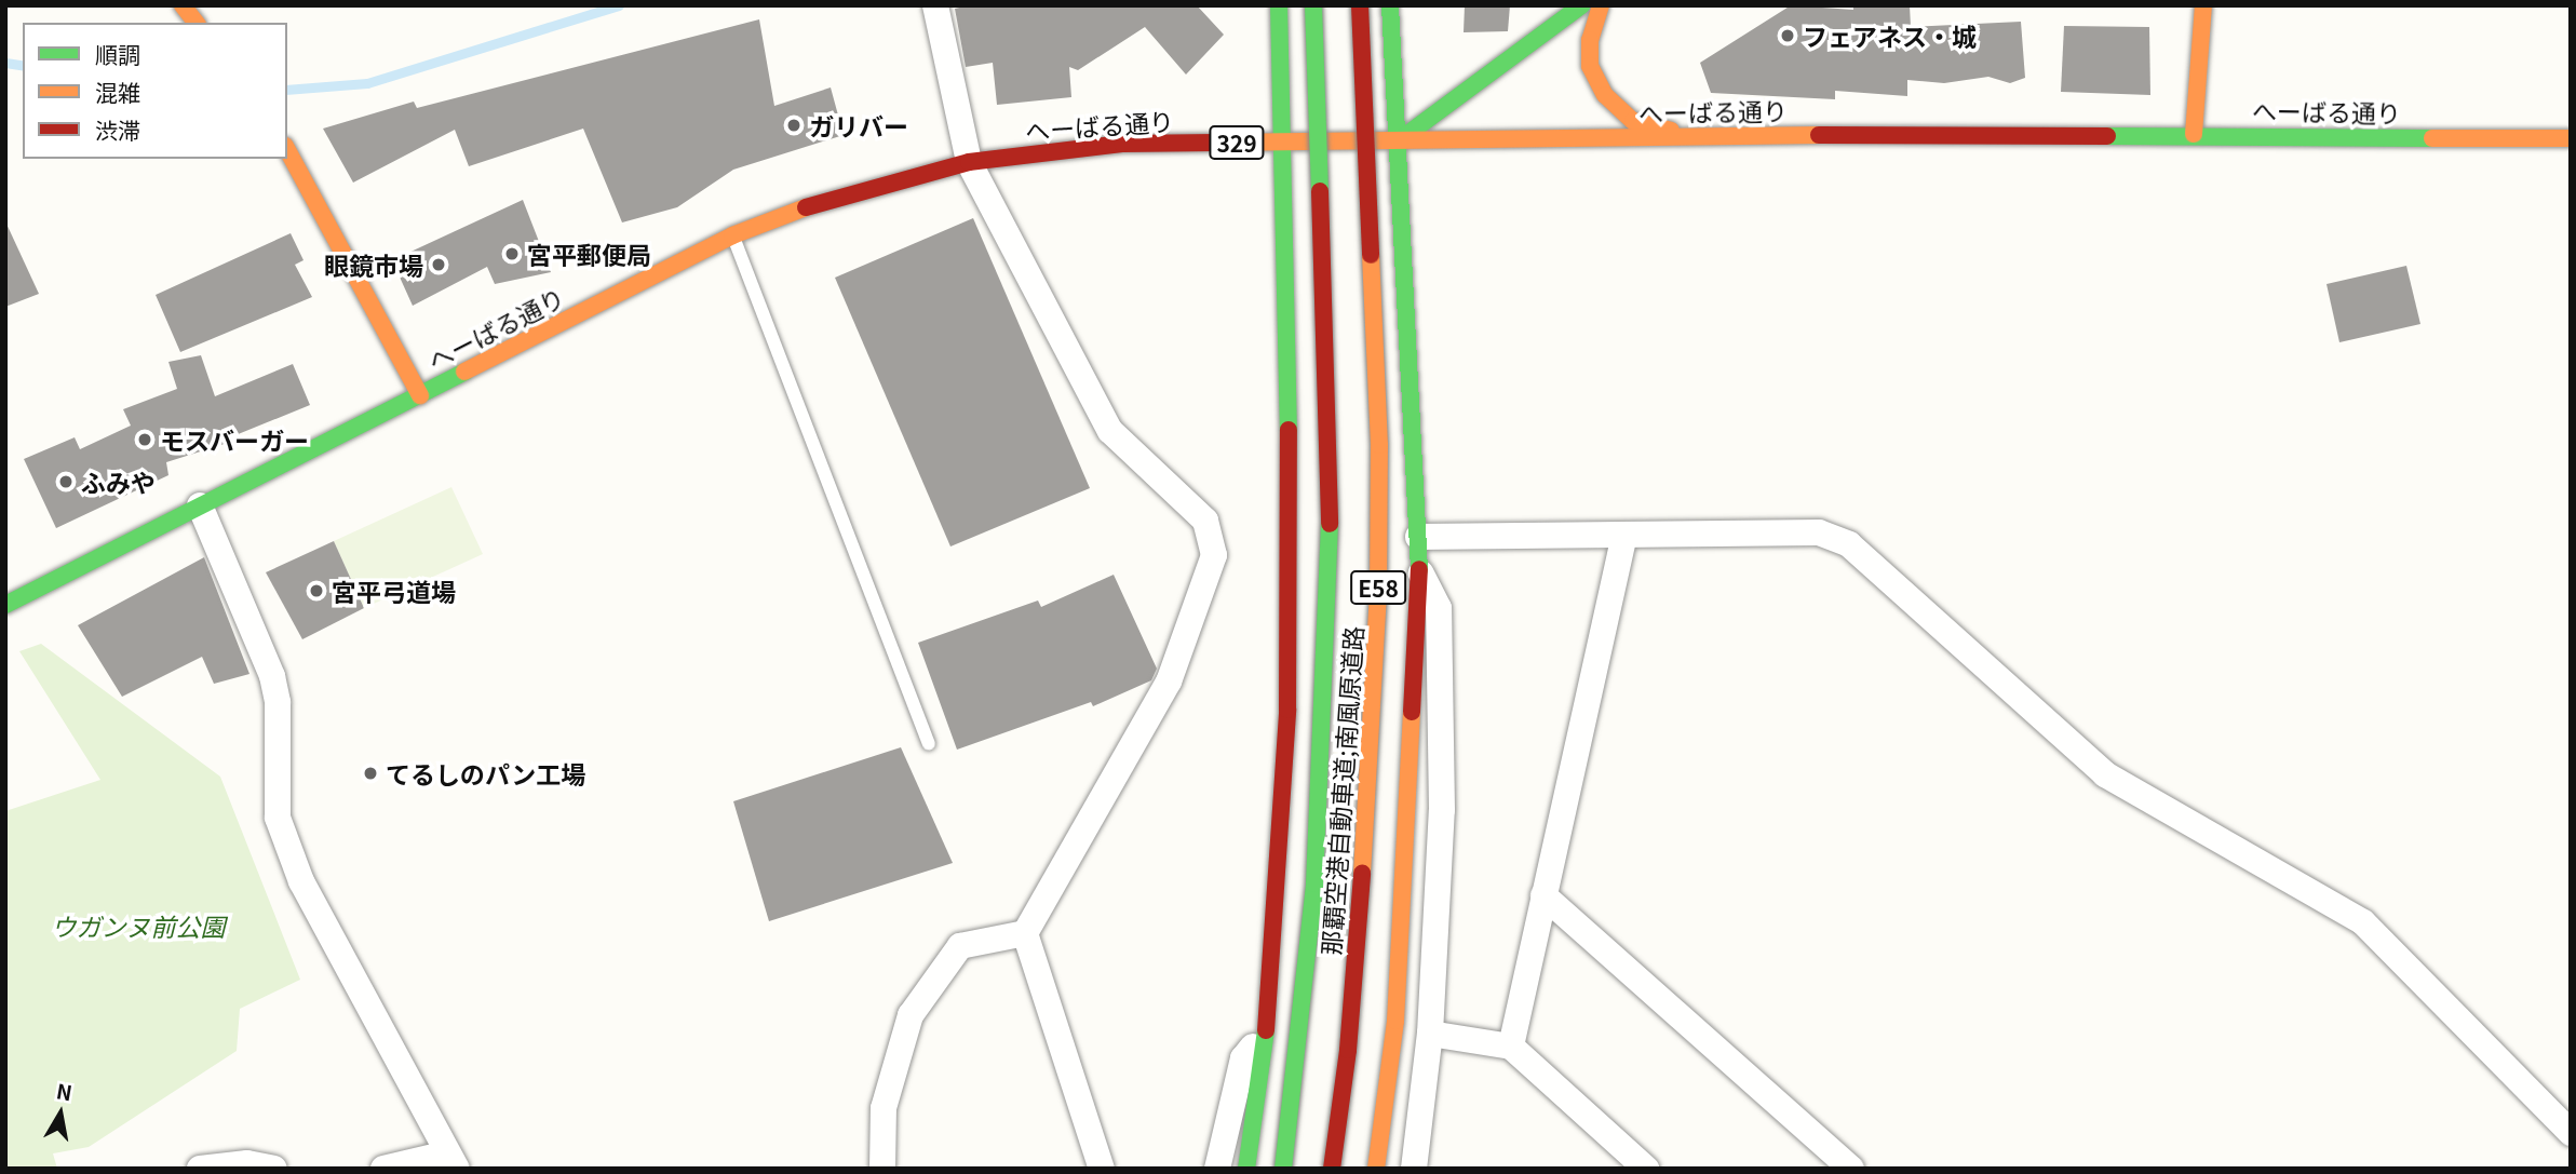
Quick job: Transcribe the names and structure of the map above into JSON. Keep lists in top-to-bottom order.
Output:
{
  "streets": {
    "main road": [
      "へーばる通り",
      "329",
      "E58",
      "那覇空港自動車道;南風原道路"
    ]
  },
  "parks": ["ウガンヌ前公園"],
  "places": [
    "フェアネス・城",
    "ガリバー",
    "宮平郵便局",
    "眼鏡市場",
    "モスバーガー",
    "ふみや",
    "宮平弓道場",
    "てるしのパン工場"
  ],
  "legend": ["順調", "混雑", "渋滞"],
  "north": "top"
}
